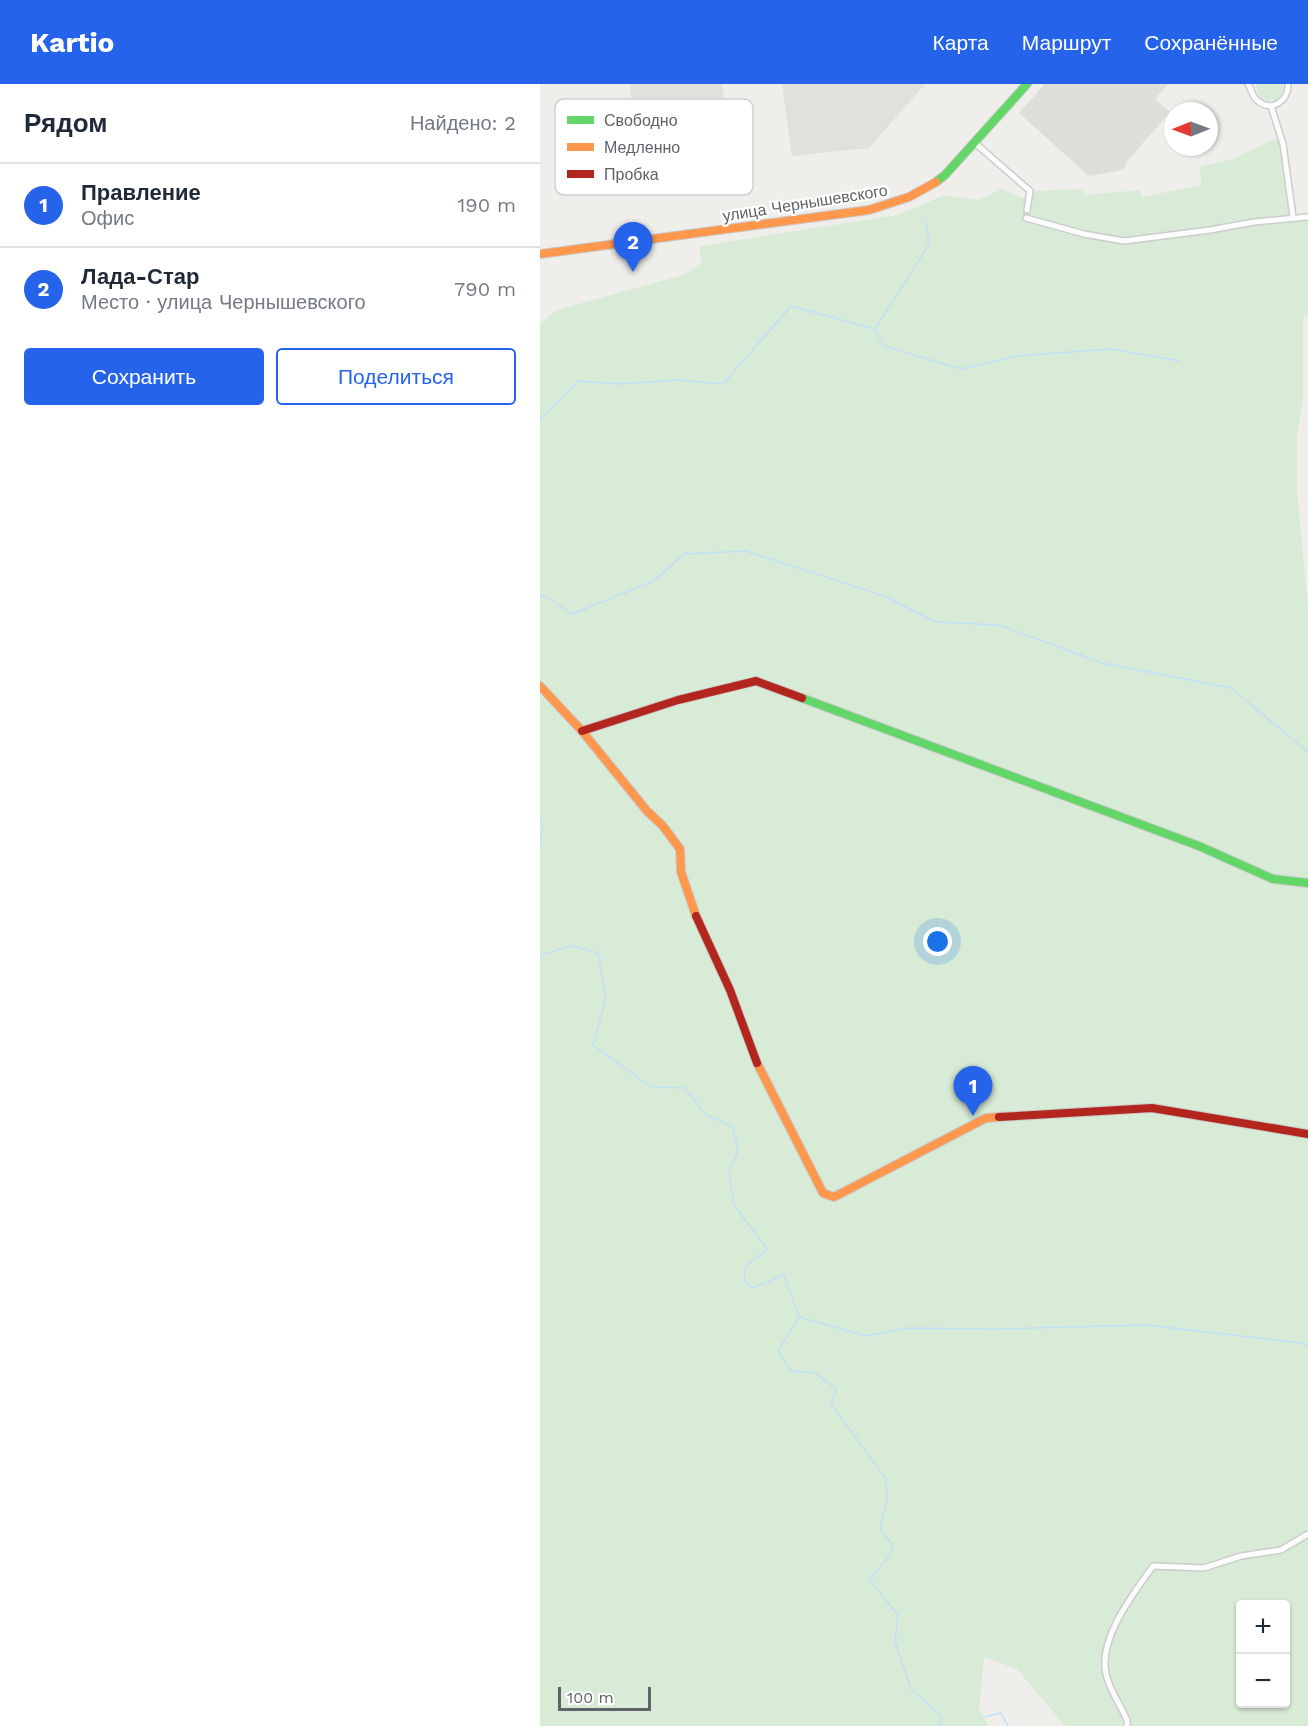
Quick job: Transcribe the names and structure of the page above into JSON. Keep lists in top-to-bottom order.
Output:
{
  "streets": {
    "street": ["улица Чернышевского"]
  },
  "legend": ["Свободно", "Медленно", "Пробка"],
  "scale_bar": "100 m",
  "north": "left",
  "page": {
    "header": "Kartio",
    "nav": ["Карта", "Маршрут", "Сохранённые"],
    "heading": ["Рядом", "Найдено: 2"],
    "list": [
      {
        "mark": "1",
        "name": "Правление",
        "note": "Офис",
        "value": "190 m"
      },
      {
        "mark": "2",
        "name": "Лада-Стар",
        "note": "Место · улица Чернышевского",
        "value": "790 m"
      }
    ],
    "pins": ["2", "1"],
    "buttons": ["Сохранить", "Поделиться"],
    "map_buttons": ["+", "−"],
    "scale": "100 m"
  }
}
